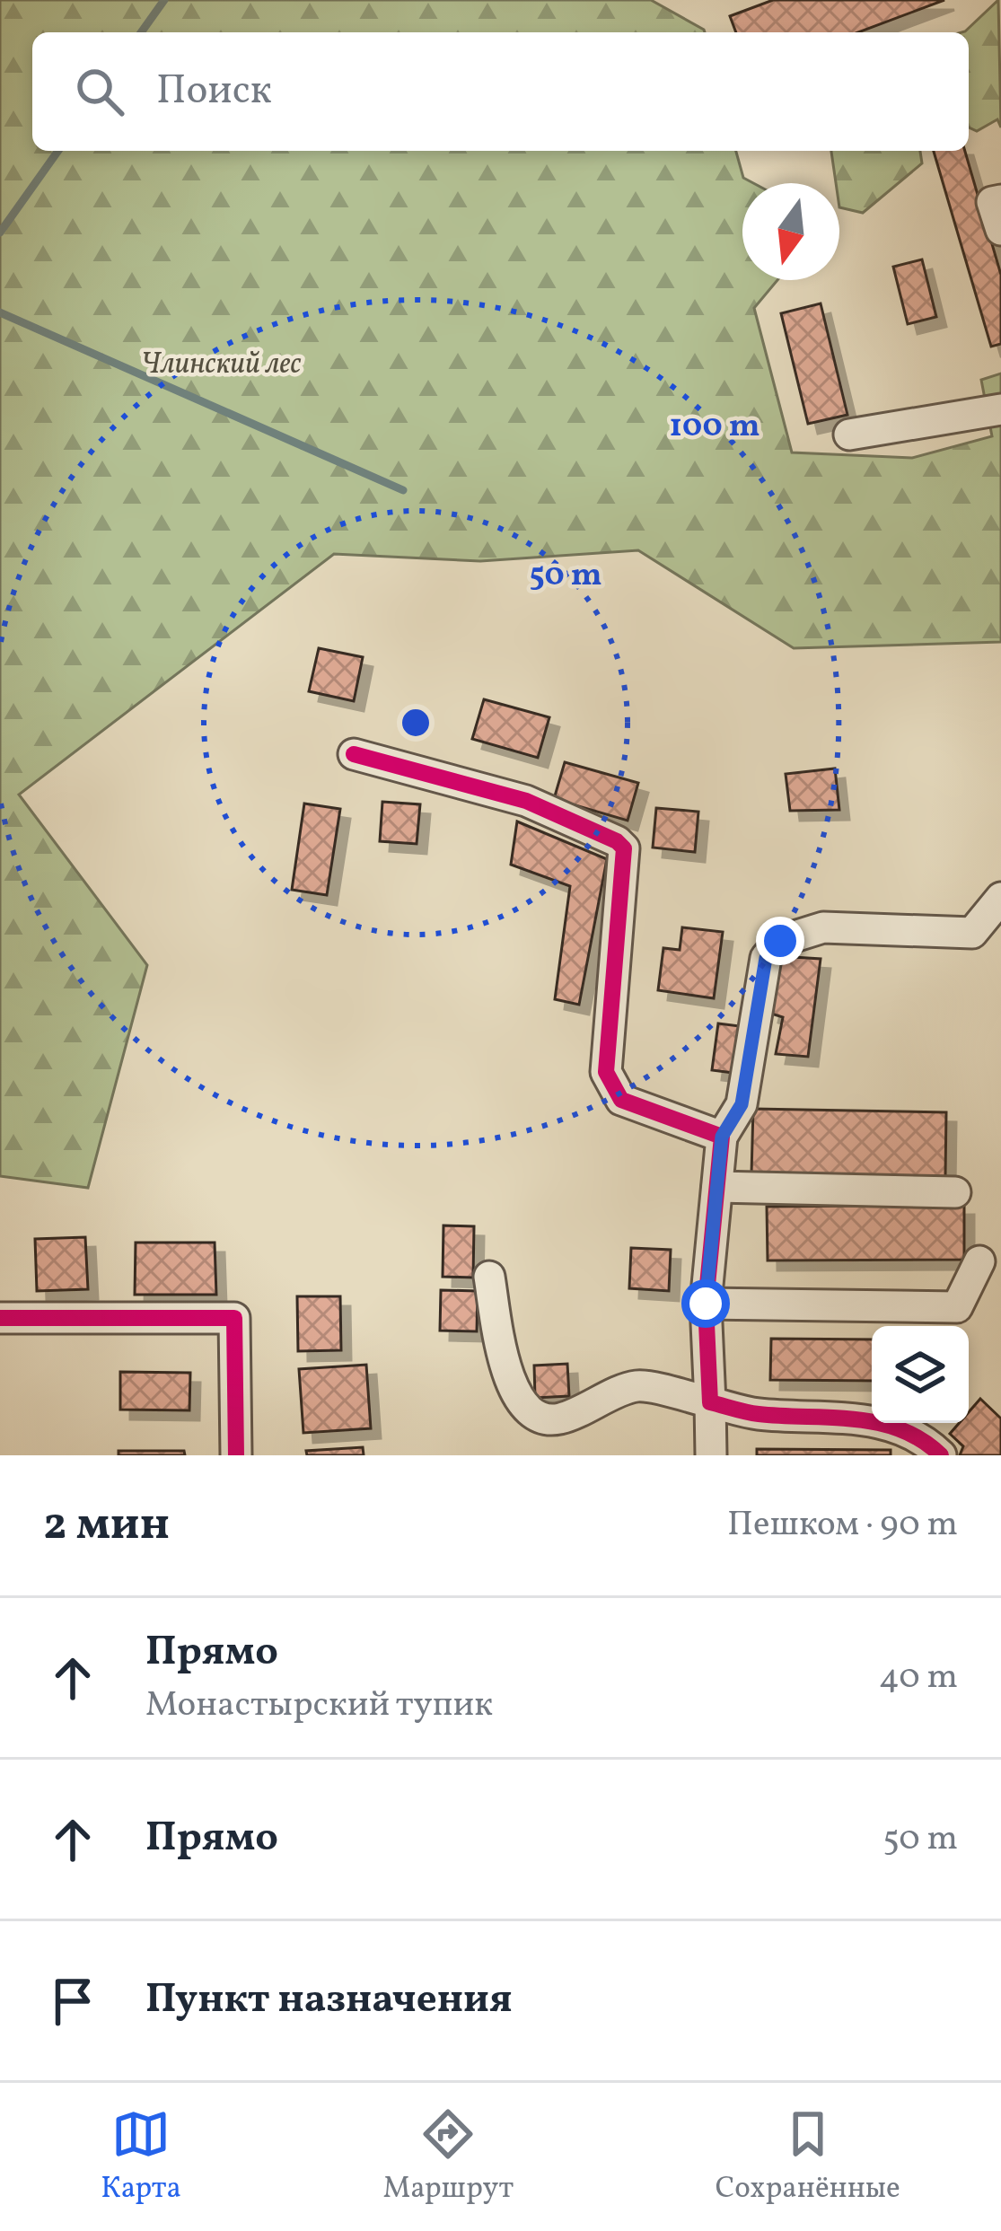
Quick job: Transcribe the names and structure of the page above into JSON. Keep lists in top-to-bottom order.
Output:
{
  "parks": ["Члинский лес"],
  "north": "bottom",
  "page": {
    "search": "Поиск",
    "heading": ["2 мин", "Пешком · 90 m"],
    "list": [
      ["Прямо", "Монастырский тупик", "40 m"],
      ["Прямо", "50 m"],
      "Пункт назначения"
    ],
    "nav": ["Карта", "Маршрут", "Сохранённые"]
  },
  "rings": ["100 m", "50 m"]
}
